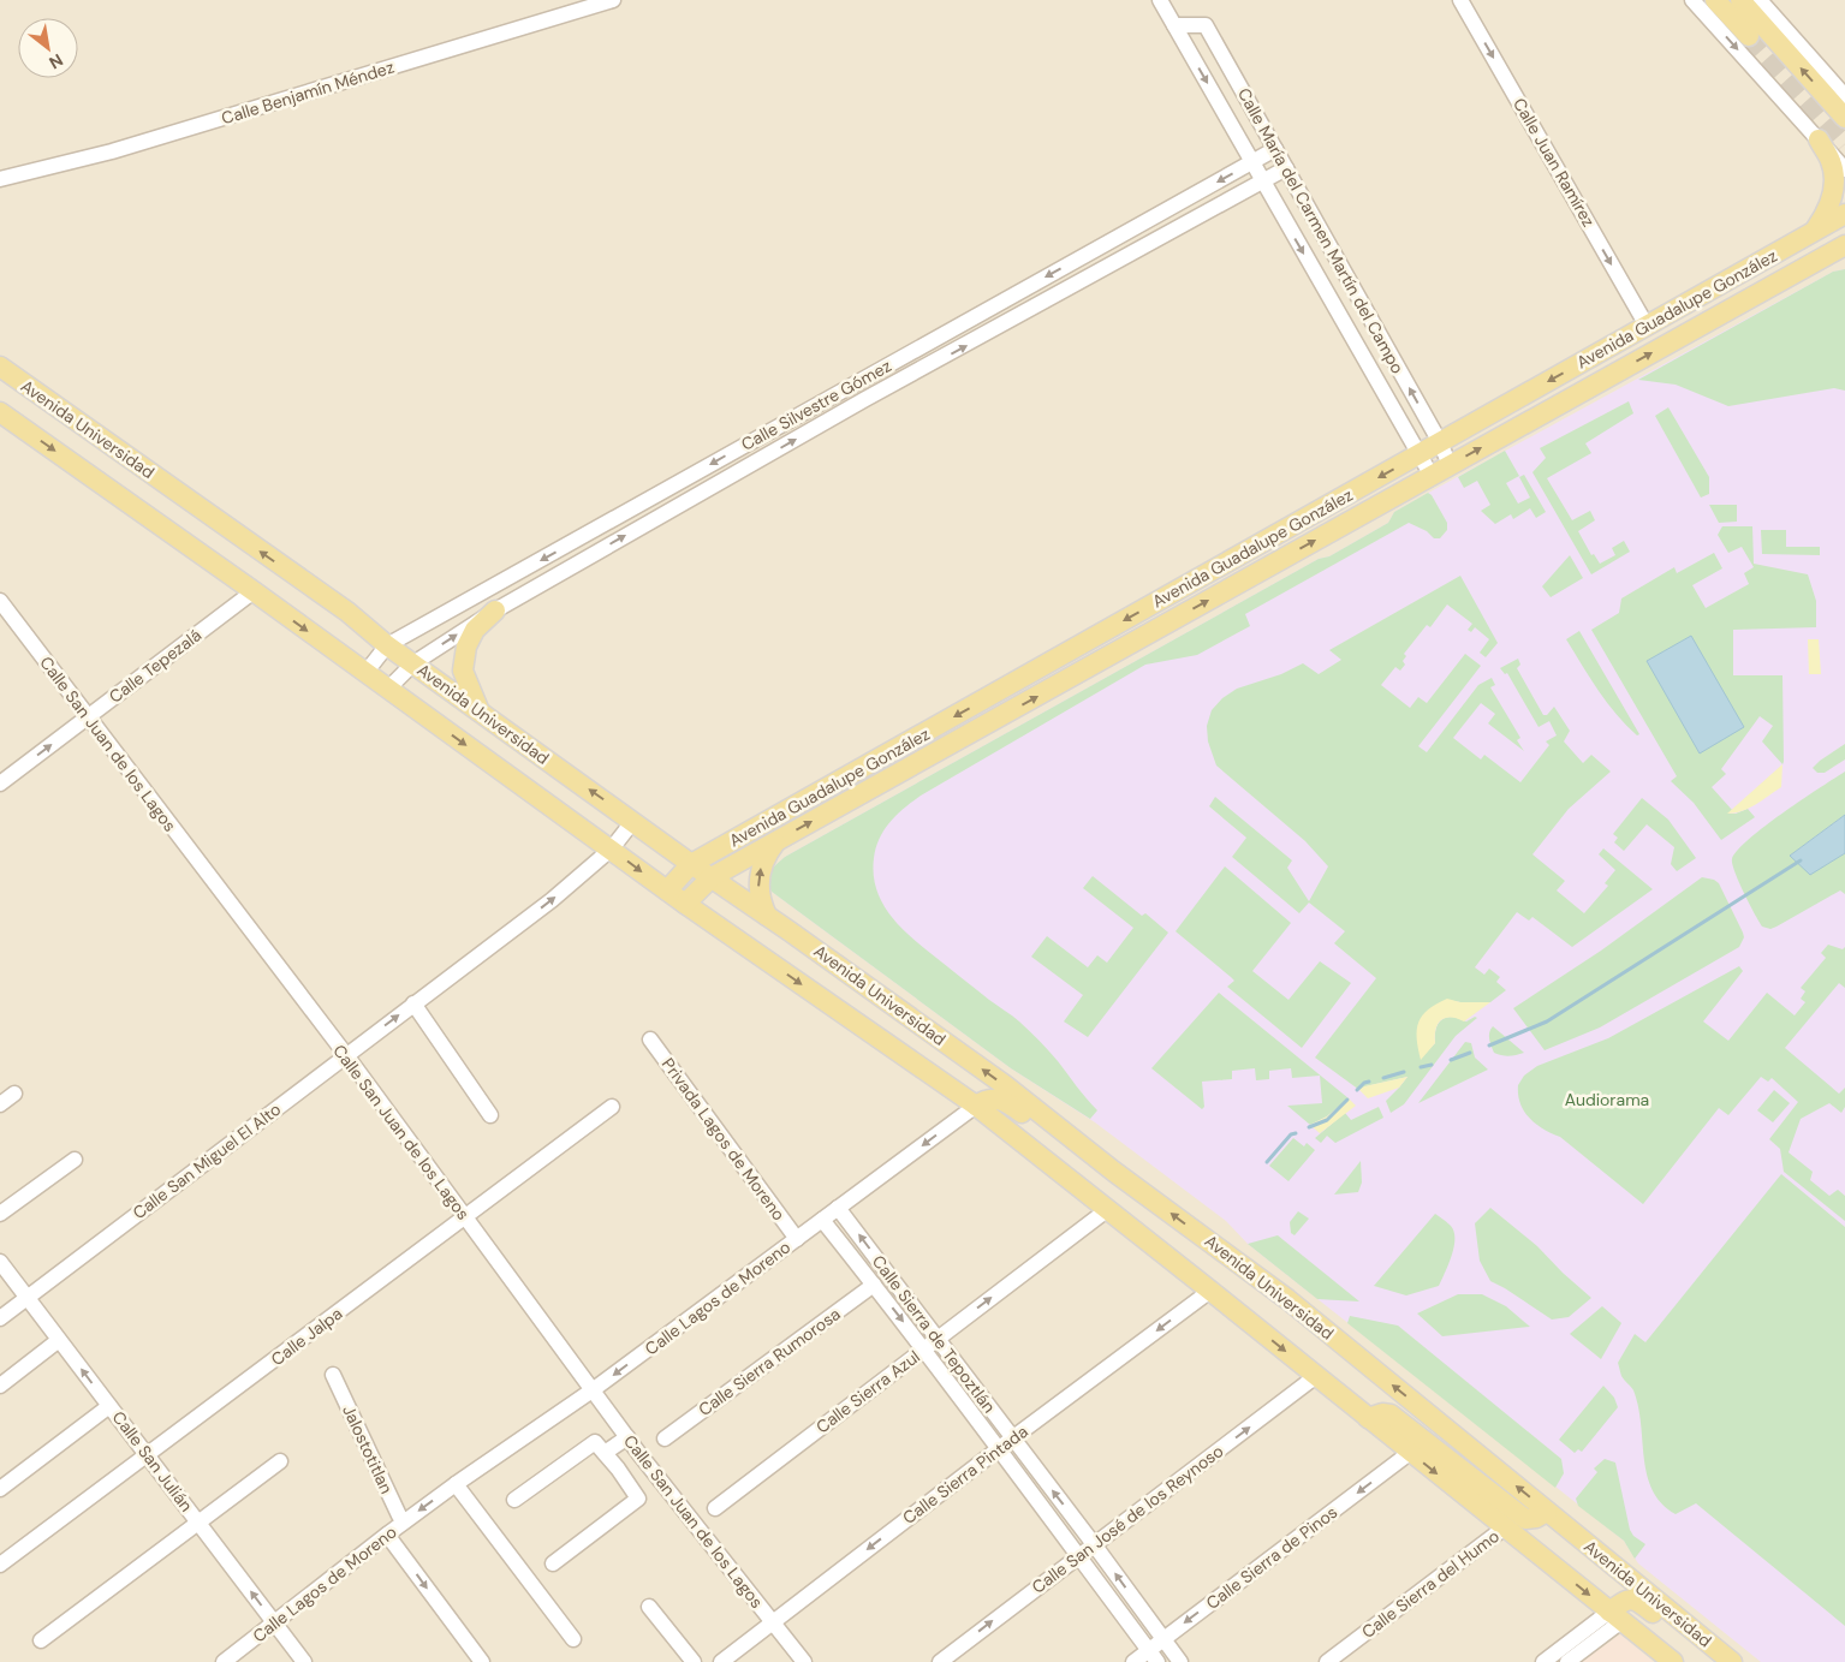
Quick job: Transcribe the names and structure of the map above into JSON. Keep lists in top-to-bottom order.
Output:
{
  "streets": {
    "main road": ["Avenida Guadalupe González", "Avenida Universidad"],
    "street": [
      "Calle Benjamín Méndez",
      "Calle Juan Ramírez",
      "Calle María del Carmen Martín del Campo",
      "Calle Silvestre Gómez",
      "Calle Tepezalá",
      "Calle San Juan de los Lagos",
      "Privada Lagos de Moreno",
      "Calle San Miguel El Alto",
      "Calle Lagos de Moreno",
      "Calle Sierra de Tepoztlán",
      "Calle Jalpa",
      "Calle Sierra Rumorosa",
      "Calle Sierra Azul",
      "Jalostotitlan",
      "Calle San Julián",
      "Calle Sierra Pintada",
      "Calle San José de los Reynoso",
      "Calle Sierra de Pinos",
      "Calle Sierra del Humo"
    ]
  },
  "crossings": [
    ["Calle Juan Ramírez", "Avenida Guadalupe González"],
    ["Calle María del Carmen Martín del Campo", "Avenida Guadalupe González"],
    ["Calle María del Carmen Martín del Campo", "Calle Silvestre Gómez"],
    ["Avenida Guadalupe González", "Avenida Universidad"],
    ["Calle Silvestre Gómez", "Avenida Universidad"],
    ["Avenida Universidad", "Calle Tepezalá"],
    ["Avenida Universidad", "Calle San Miguel El Alto"],
    ["Avenida Universidad", "Calle Lagos de Moreno"],
    ["Avenida Universidad", "Calle Sierra Azul"],
    ["Avenida Universidad", "Calle Sierra Pintada"],
    ["Avenida Universidad", "Calle San José de los Reynoso"],
    ["Avenida Universidad", "Calle Sierra de Pinos"],
    ["Avenida Universidad", "Calle Sierra del Humo"],
    ["Calle Tepezalá", "Calle San Juan de los Lagos"],
    ["Calle San Juan de los Lagos", "Calle San Miguel El Alto"],
    ["Calle San Juan de los Lagos", "Calle Lagos de Moreno"],
    ["Calle San Juan de los Lagos", "Calle Jalpa"],
    ["Calle San Juan de los Lagos", "Calle Sierra Pintada"],
    ["Privada Lagos de Moreno", "Calle Lagos de Moreno"],
    ["Calle San Miguel El Alto", "Calle San Julián"],
    ["Calle Lagos de Moreno", "Calle Sierra de Tepoztlán"],
    ["Calle Lagos de Moreno", "Jalostotitlan"],
    ["Calle Lagos de Moreno", "Calle San Julián"],
    ["Calle Sierra de Tepoztlán", "Calle Sierra Rumorosa"],
    ["Calle Sierra de Tepoztlán", "Calle Sierra Azul"],
    ["Calle Sierra de Tepoztlán", "Calle Sierra Pintada"],
    ["Calle Sierra de Tepoztlán", "Calle San José de los Reynoso"],
    ["Calle Sierra de Tepoztlán", "Calle Sierra de Pinos"],
    ["Calle Jalpa", "Calle San Julián"]
  ],
  "one_way": [
    "Calle Juan Ramírez",
    "Calle San Miguel El Alto",
    "Calle Lagos de Moreno",
    "Calle Sierra Azul",
    "Calle San Julián",
    "Calle Sierra Pintada",
    "Calle San José de los Reynoso",
    "Calle Sierra de Pinos"
  ],
  "parks": ["Audiorama"],
  "north": "bottom right"
}
